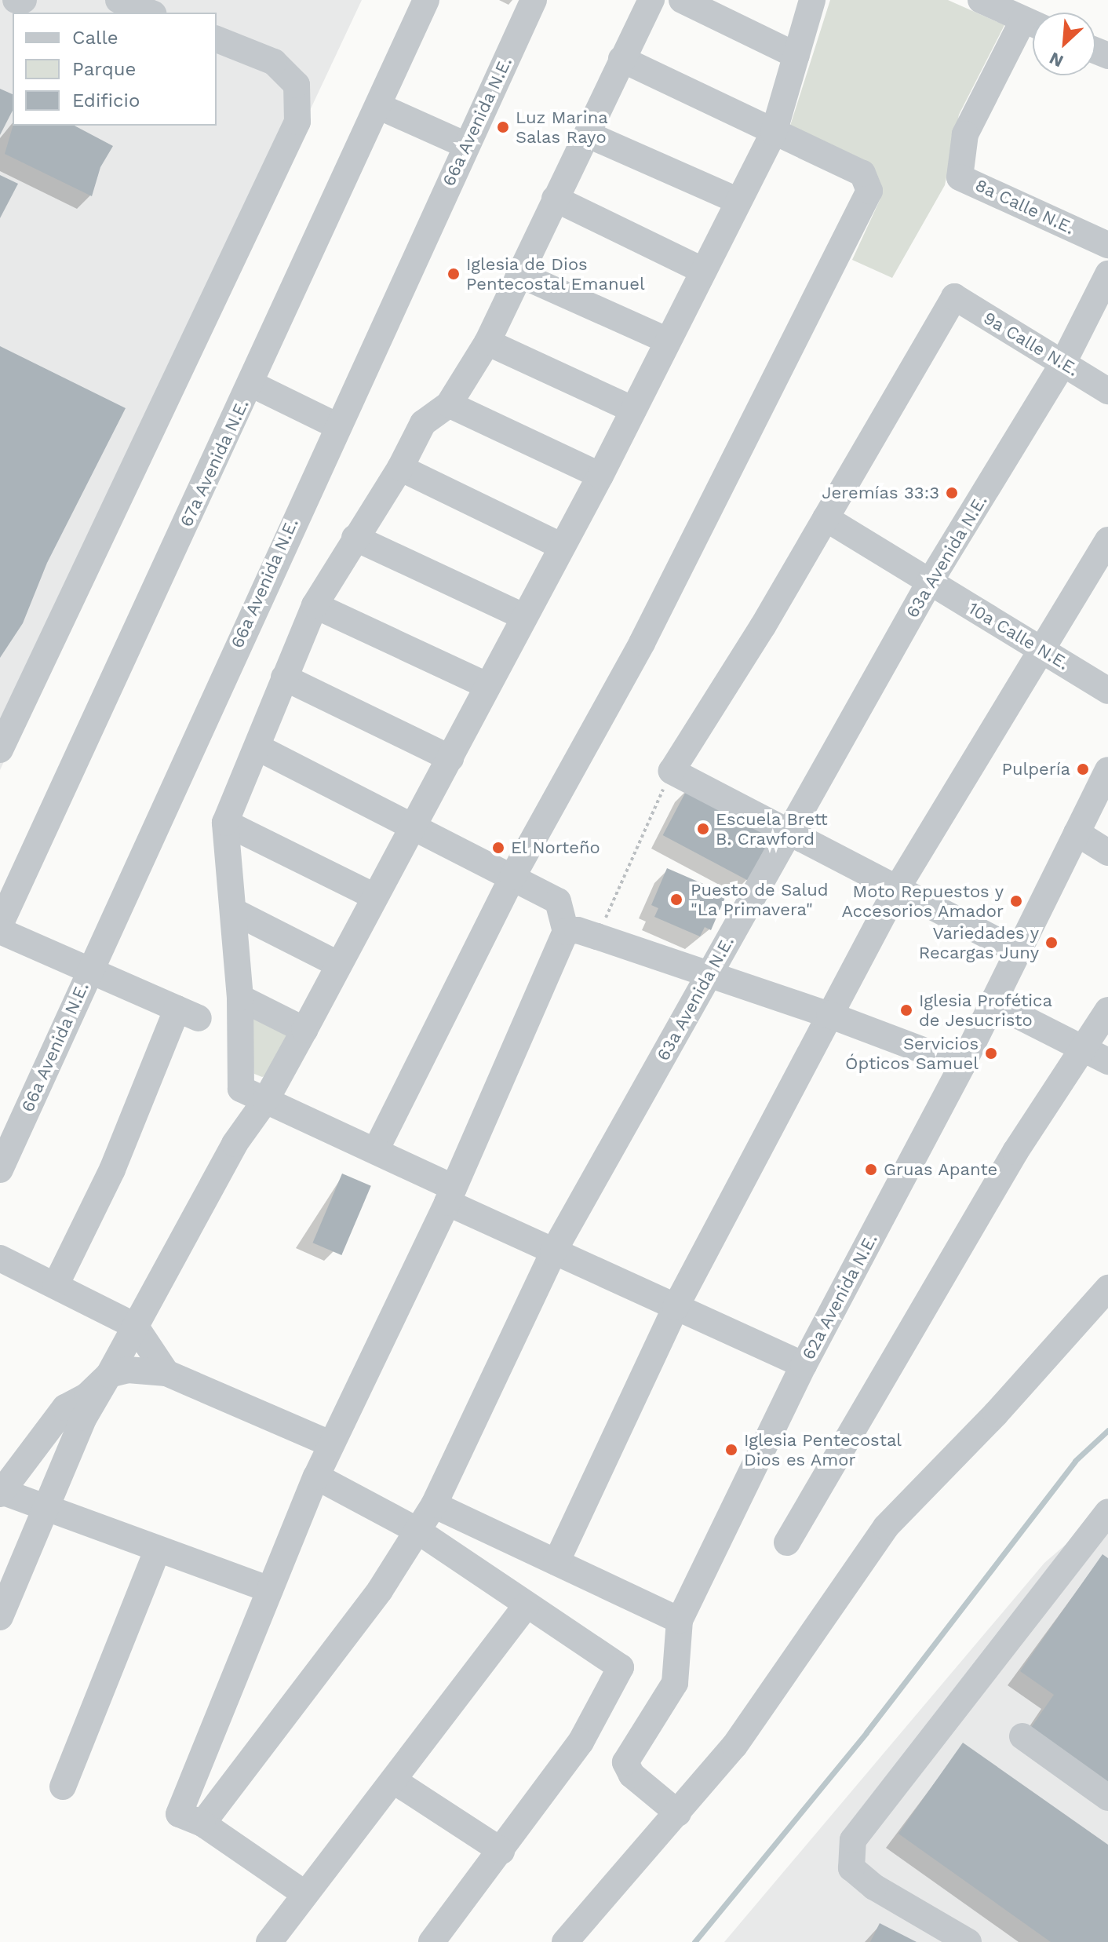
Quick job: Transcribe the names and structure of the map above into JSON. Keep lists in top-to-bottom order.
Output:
{
  "streets": {
    "street": [
      "66a Avenida N.E.",
      "8a Calle N.E.",
      "9a Calle N.E.",
      "67a Avenida N.E.",
      "63a Avenida N.E.",
      "10a Calle N.E.",
      "62a Avenida N.E."
    ]
  },
  "crossings": [
    ["9a Calle N.E.", "63a Avenida N.E."],
    ["9a Calle N.E.", "10a Calle N.E."],
    ["63a Avenida N.E.", "10a Calle N.E."]
  ],
  "places": [
    "Luz Marina Salas Rayo",
    "Iglesia de Dios Pentecostal Emanuel",
    "Jeremías 33:3",
    "Pulpería",
    "Escuela Brett B. Crawford",
    "El Norteño",
    "Puesto de Salud \"La Primavera\"",
    "Moto Repuestos y Accesorios Amador",
    "Variedades y Recargas Juny",
    "Iglesia Profética de Jesucristo",
    "Servicios Ópticos Samuel",
    "Gruas Apante",
    "Iglesia Pentecostal Dios es Amor"
  ],
  "legend": ["Calle", "Parque", "Edificio"],
  "north": "bottom left"
}
